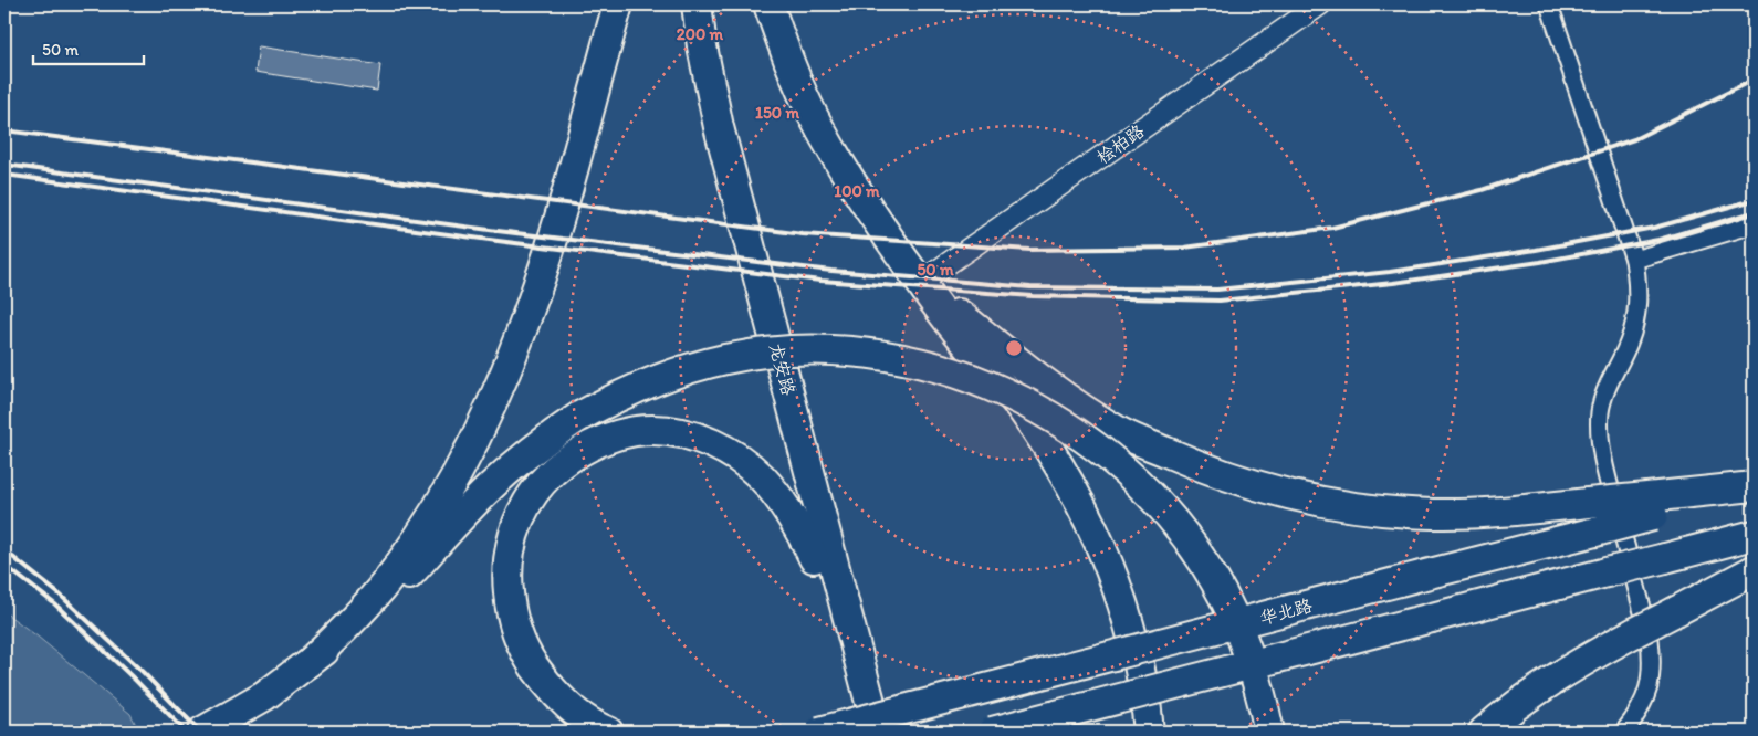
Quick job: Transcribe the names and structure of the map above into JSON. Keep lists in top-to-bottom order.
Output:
{
  "streets": {
    "highway": ["龙安路", "华北路"],
    "street": ["桧柏路"]
  },
  "scale_bar": "50 m",
  "rings": [
    "200 m",
    "150 m",
    "100 m",
    "50 m"
  ]
}
